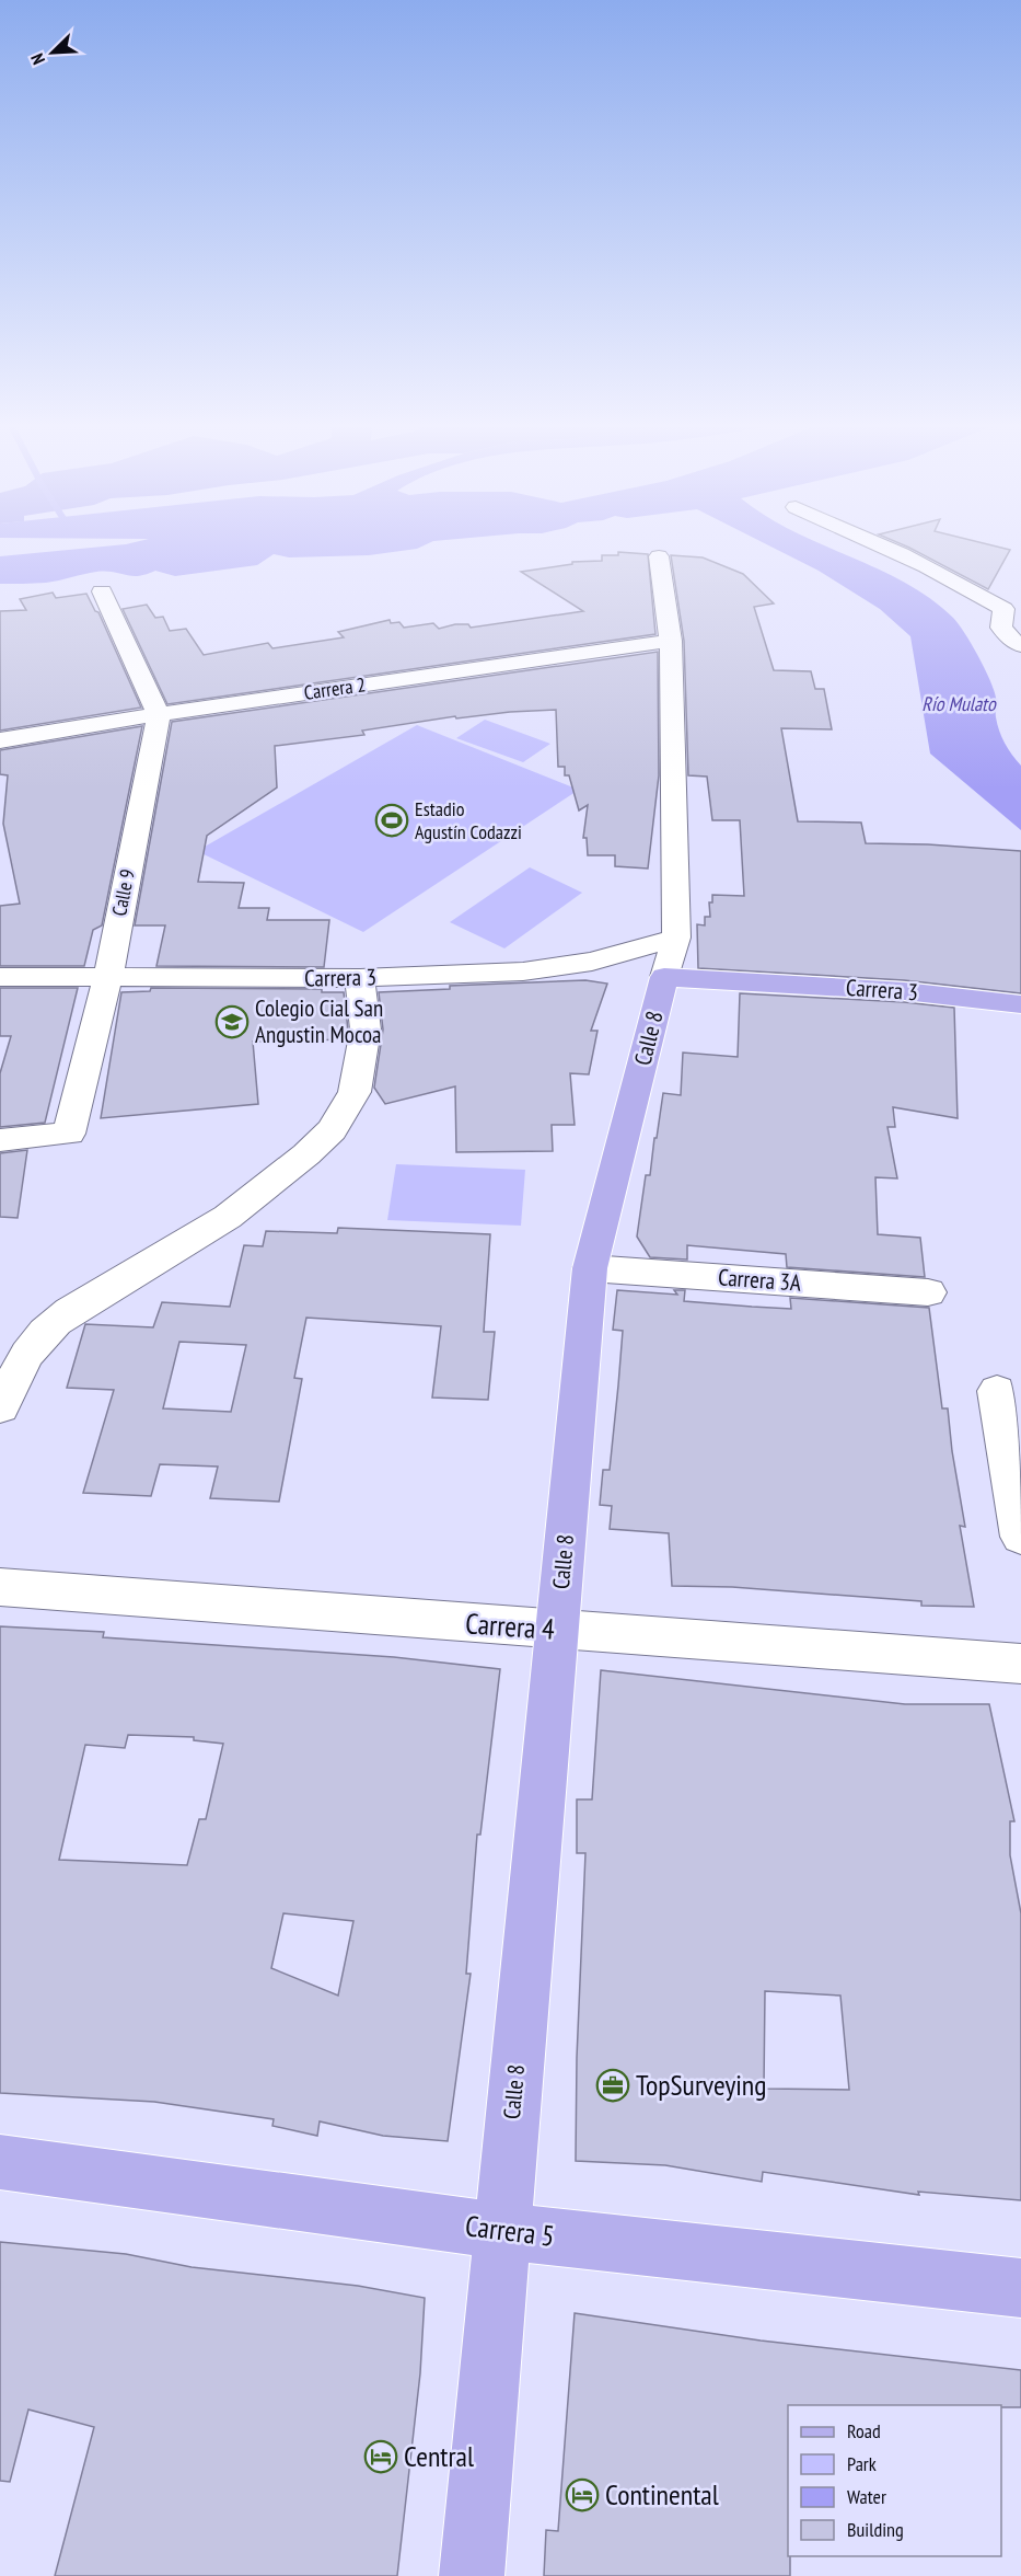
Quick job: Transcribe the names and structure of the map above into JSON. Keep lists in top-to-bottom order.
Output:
{
  "streets": {
    "main road": ["Carrera 3", "Calle 8", "Carrera 5"],
    "street": [
      "Carrera 2",
      "Calle 9",
      "Carrera 3A",
      "Carrera 4"
    ]
  },
  "crossings": [
    ["Carrera 2", "Calle 9"],
    ["Carrera 2", "Calle 8"],
    ["Calle 9", "Carrera 3"],
    ["Carrera 3", "Calle 8"],
    ["Calle 8", "Carrera 3A"],
    ["Calle 8", "Carrera 4"],
    ["Calle 8", "Carrera 5"]
  ],
  "water": ["Río Mulato"],
  "places": {
    "sports": ["Estadio Agustín Codazzi"],
    "school or university": ["Colegio Cial San Angustin Mocoa"],
    "office": ["TopSurveying"],
    "hotel": ["Central", "Continental"]
  },
  "legend": [
    "Road",
    "Park",
    "Water",
    "Building"
  ],
  "north": "bottom left"
}
